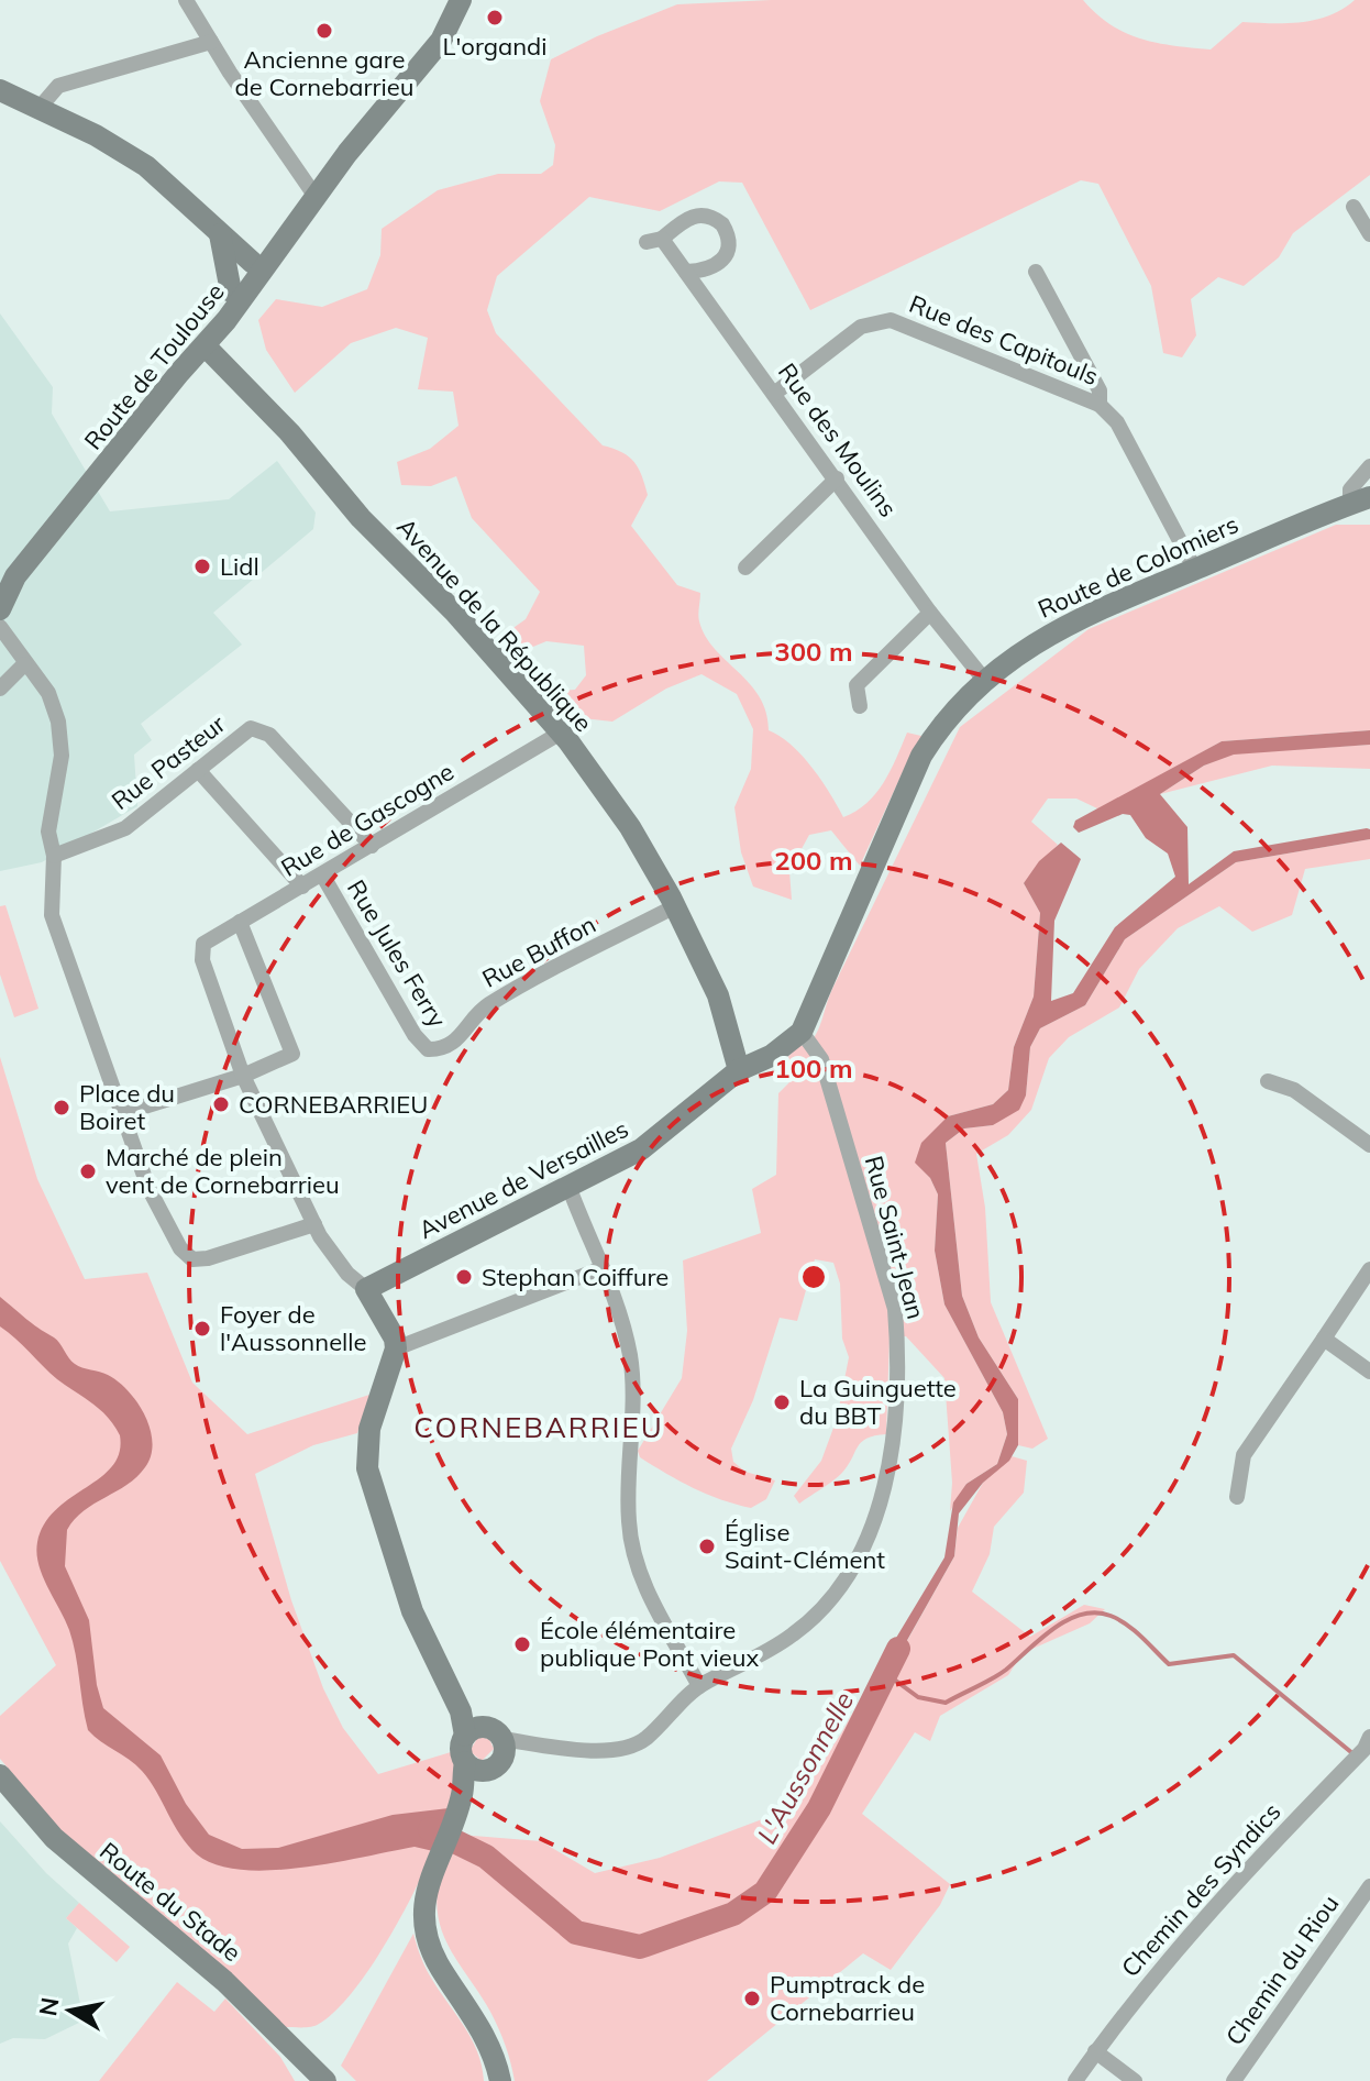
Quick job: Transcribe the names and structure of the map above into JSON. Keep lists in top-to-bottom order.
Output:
{
  "streets": {
    "street": [
      "Rue des Capitouls",
      "Route de Toulouse",
      "Rue des Moulins",
      "Route de Colomiers",
      "Avenue de la République",
      "Rue Pasteur",
      "Rue de Gascogne",
      "Rue Buffon",
      "Rue Jules Ferry",
      "Avenue de Versailles",
      "Rue Saint-Jean",
      "Chemin des Syndics",
      "Route du Stade",
      "Chemin du Riou"
    ]
  },
  "crossings": [
    ["Rue des Capitouls", "Rue des Moulins"],
    ["Rue des Capitouls", "Route de Colomiers"],
    ["Route de Toulouse", "Avenue de la République"],
    ["Rue des Moulins", "Route de Colomiers"],
    ["Route de Colomiers", "Avenue de la République"],
    ["Route de Colomiers", "Avenue de Versailles"],
    ["Route de Colomiers", "Rue Saint-Jean"],
    ["Avenue de la République", "Rue de Gascogne"],
    ["Avenue de la République", "Rue Buffon"],
    ["Avenue de la République", "Avenue de Versailles"],
    ["Rue Pasteur", "Rue de Gascogne"],
    ["Rue de Gascogne", "Rue Jules Ferry"],
    ["Rue Buffon", "Rue Jules Ferry"]
  ],
  "districts": ["CORNEBARRIEU"],
  "water": ["L'Aussonnelle"],
  "places": [
    "L'organdi",
    "Ancienne gare de Cornebarrieu",
    "Lidl",
    "CORNEBARRIEU",
    "Place du Boiret",
    "Marché de plein vent de Cornebarrieu",
    "Stephan Coiffure",
    "Foyer de l'Aussonnelle",
    "La Guinguette du BBT",
    "Église Saint-Clément",
    "École élémentaire publique Pont vieux",
    "Pumptrack de Cornebarrieu"
  ],
  "north": "left",
  "rings": ["300 m", "200 m", "100 m"]
}
